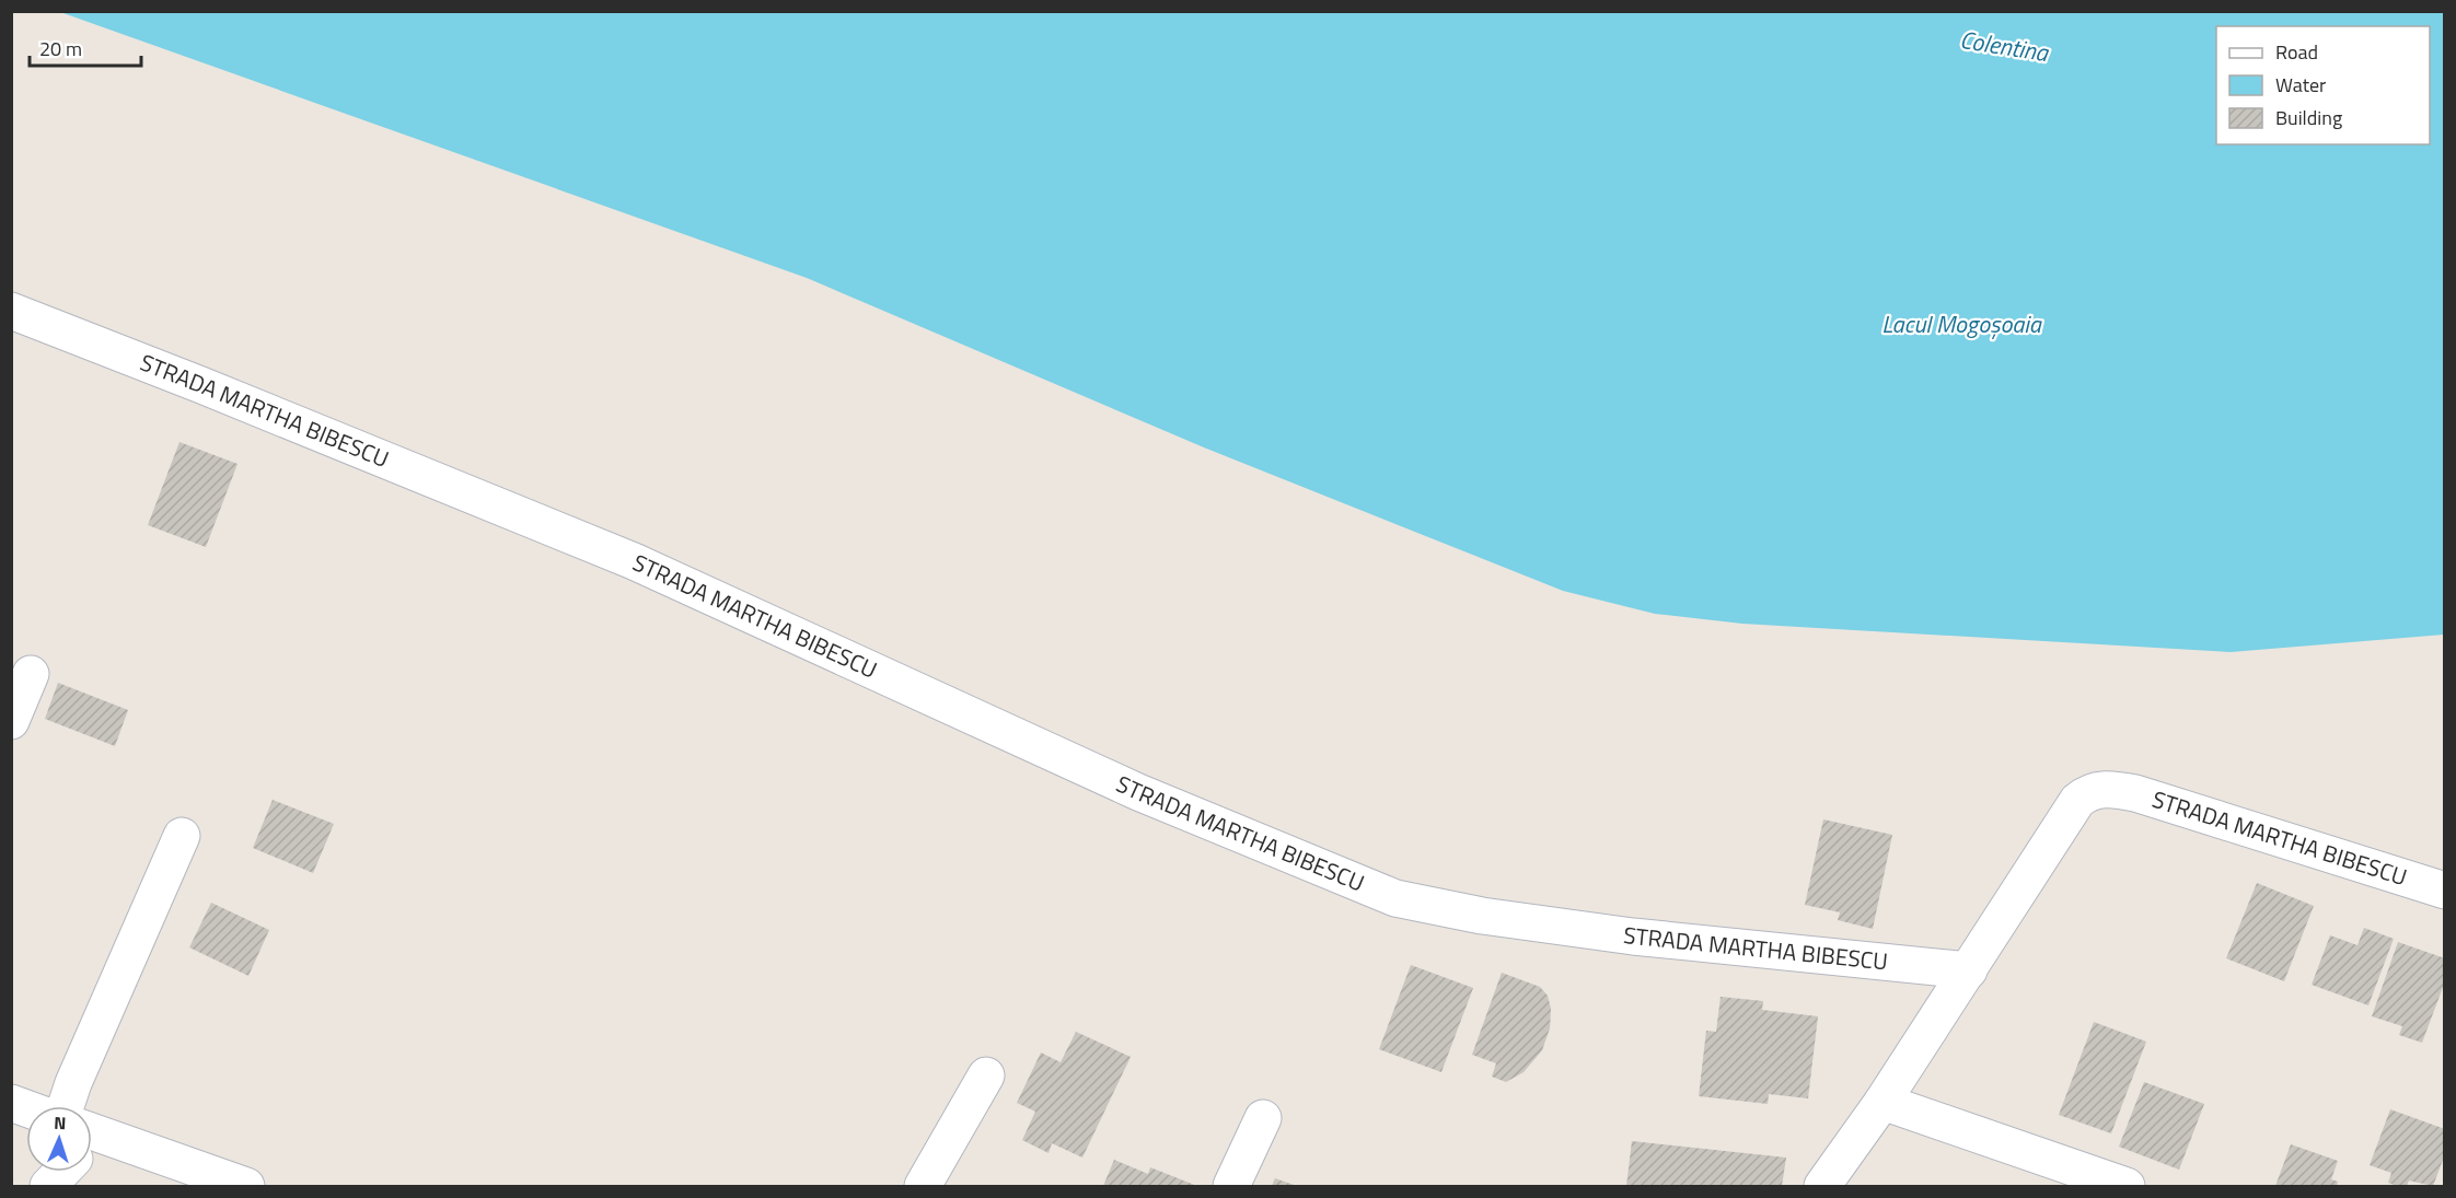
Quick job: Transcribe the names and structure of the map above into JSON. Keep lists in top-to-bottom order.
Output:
{
  "streets": {
    "street": ["STRADA MARTHA BIBESCU"]
  },
  "water": ["Colentina", "Lacul Mogoșoaia"],
  "legend": ["Road", "Water", "Building"],
  "scale_bar": "20 m",
  "north": "top"
}
